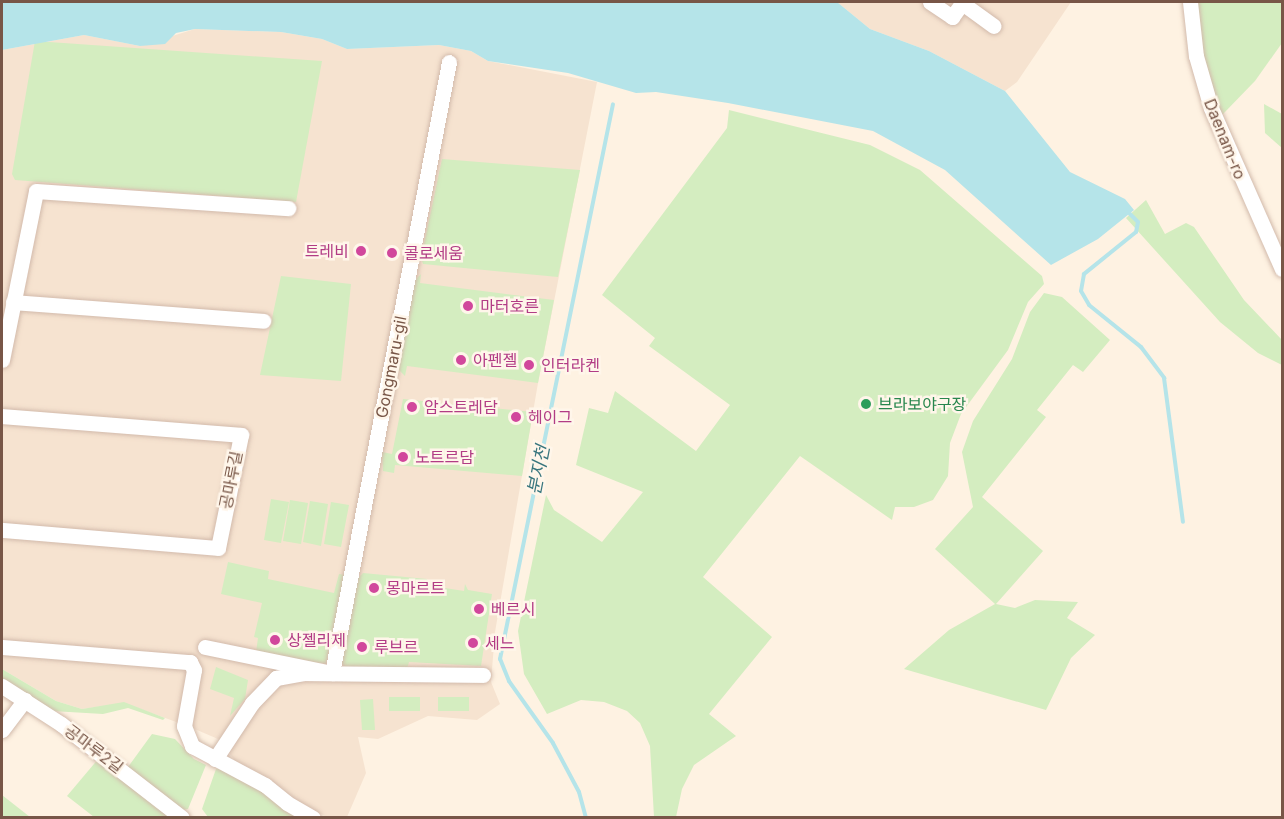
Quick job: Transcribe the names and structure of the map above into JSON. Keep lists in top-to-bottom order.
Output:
{
  "streets": {
    "street": [
      "Daenam-ro",
      "Gongmaru-gil",
      "공마루길",
      "공마루2길"
    ]
  },
  "water": ["분지천"],
  "places": [
    "트레비",
    "콜로세움",
    "마터호른",
    "아펜젤",
    "인터라켄",
    "브라보야구장",
    "암스트레담",
    "헤이그",
    "노트르담",
    "몽마르트",
    "베르시",
    "상젤리제",
    "세느",
    "루브르"
  ]
}
